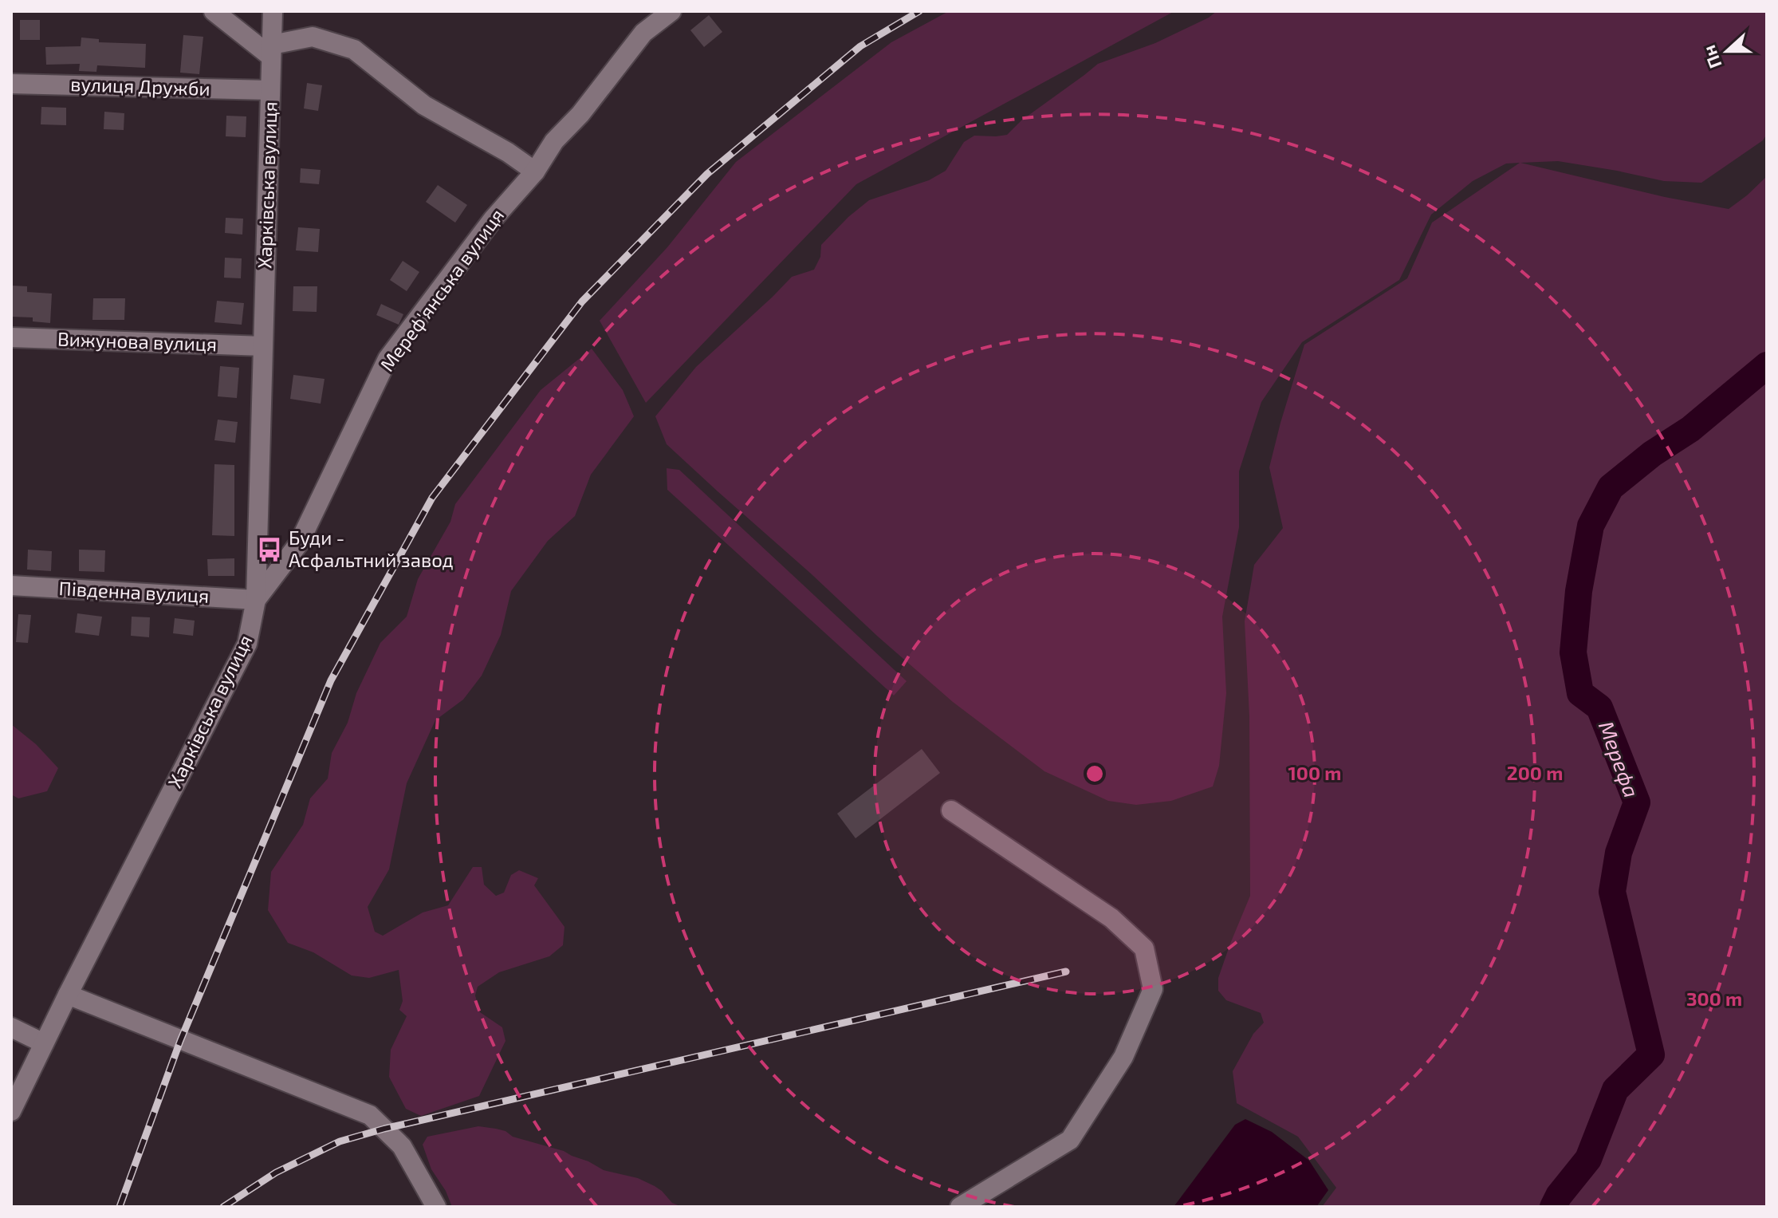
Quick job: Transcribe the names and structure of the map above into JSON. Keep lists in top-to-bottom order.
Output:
{
  "streets": {
    "street": [
      "вулиця Дружби",
      "Харківська вулиця",
      "Мереф'янська вулиця",
      "Вижунова вулиця",
      "Південна вулиця"
    ]
  },
  "crossings": [
    ["вулиця Дружби", "Харківська вулиця"],
    ["Харківська вулиця", "Мереф'янська вулиця"],
    ["Харківська вулиця", "Вижунова вулиця"],
    ["Харківська вулиця", "Південна вулиця"],
    ["Мереф'янська вулиця", "Південна вулиця"]
  ],
  "water": ["Мерефа"],
  "places": {
    "bus stop": ["Буди - Асфальтний завод"]
  },
  "north": "left",
  "rings": ["100 m", "200 m", "300 m"]
}
